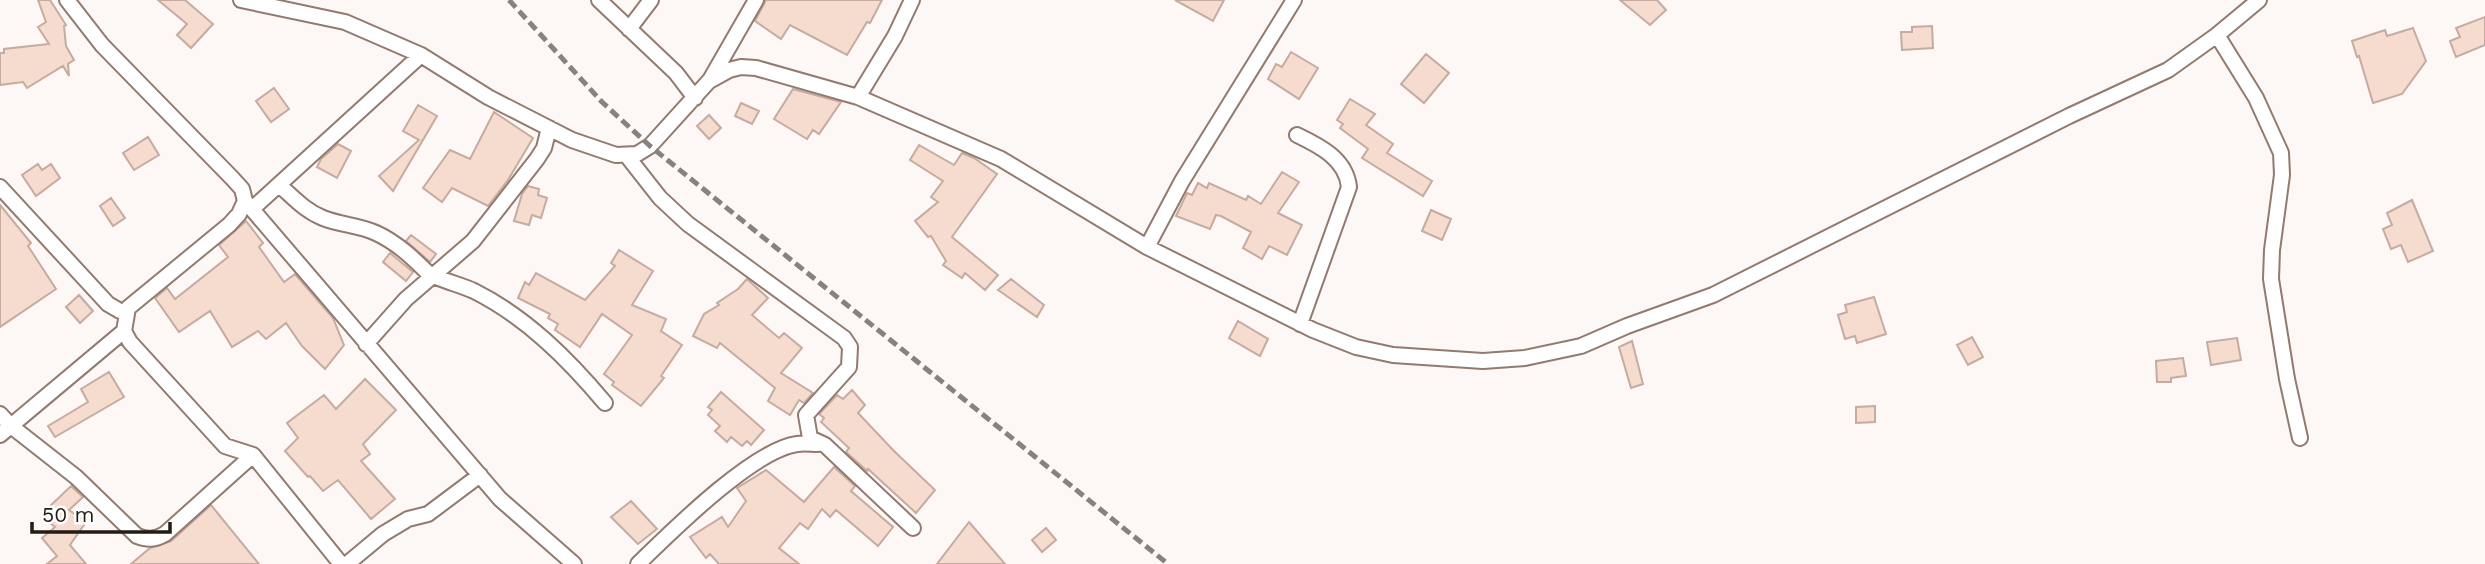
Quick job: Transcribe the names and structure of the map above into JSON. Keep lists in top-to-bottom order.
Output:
{
  "scale_bar": "50 m"
}
